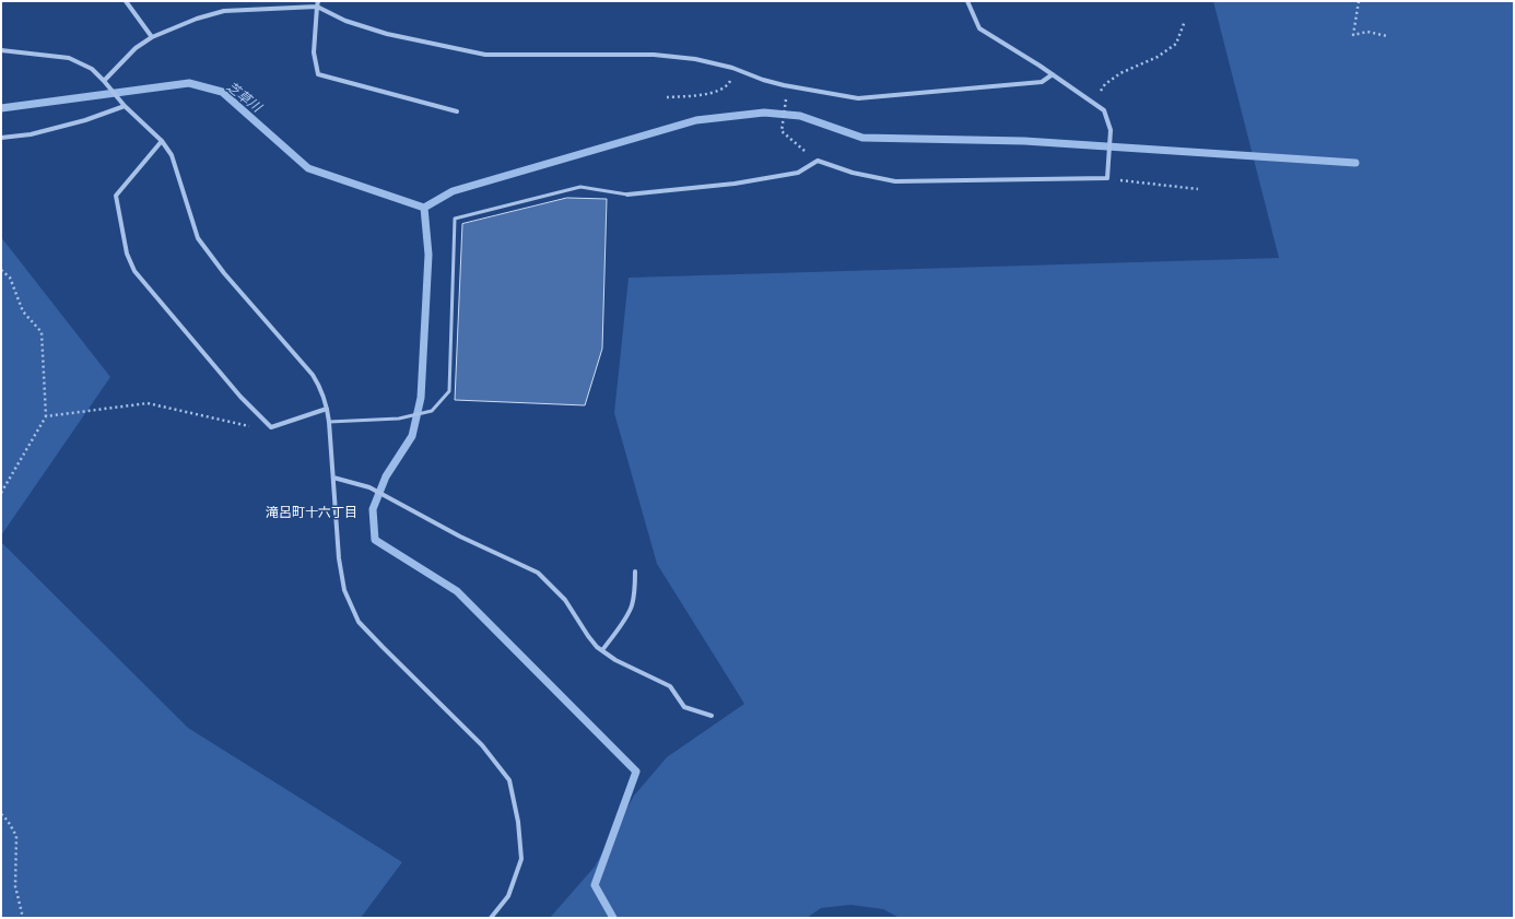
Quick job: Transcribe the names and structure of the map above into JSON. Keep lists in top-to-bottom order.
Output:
{
  "districts": ["滝呂町十六丁目"],
  "water": ["芝草川"]
}
